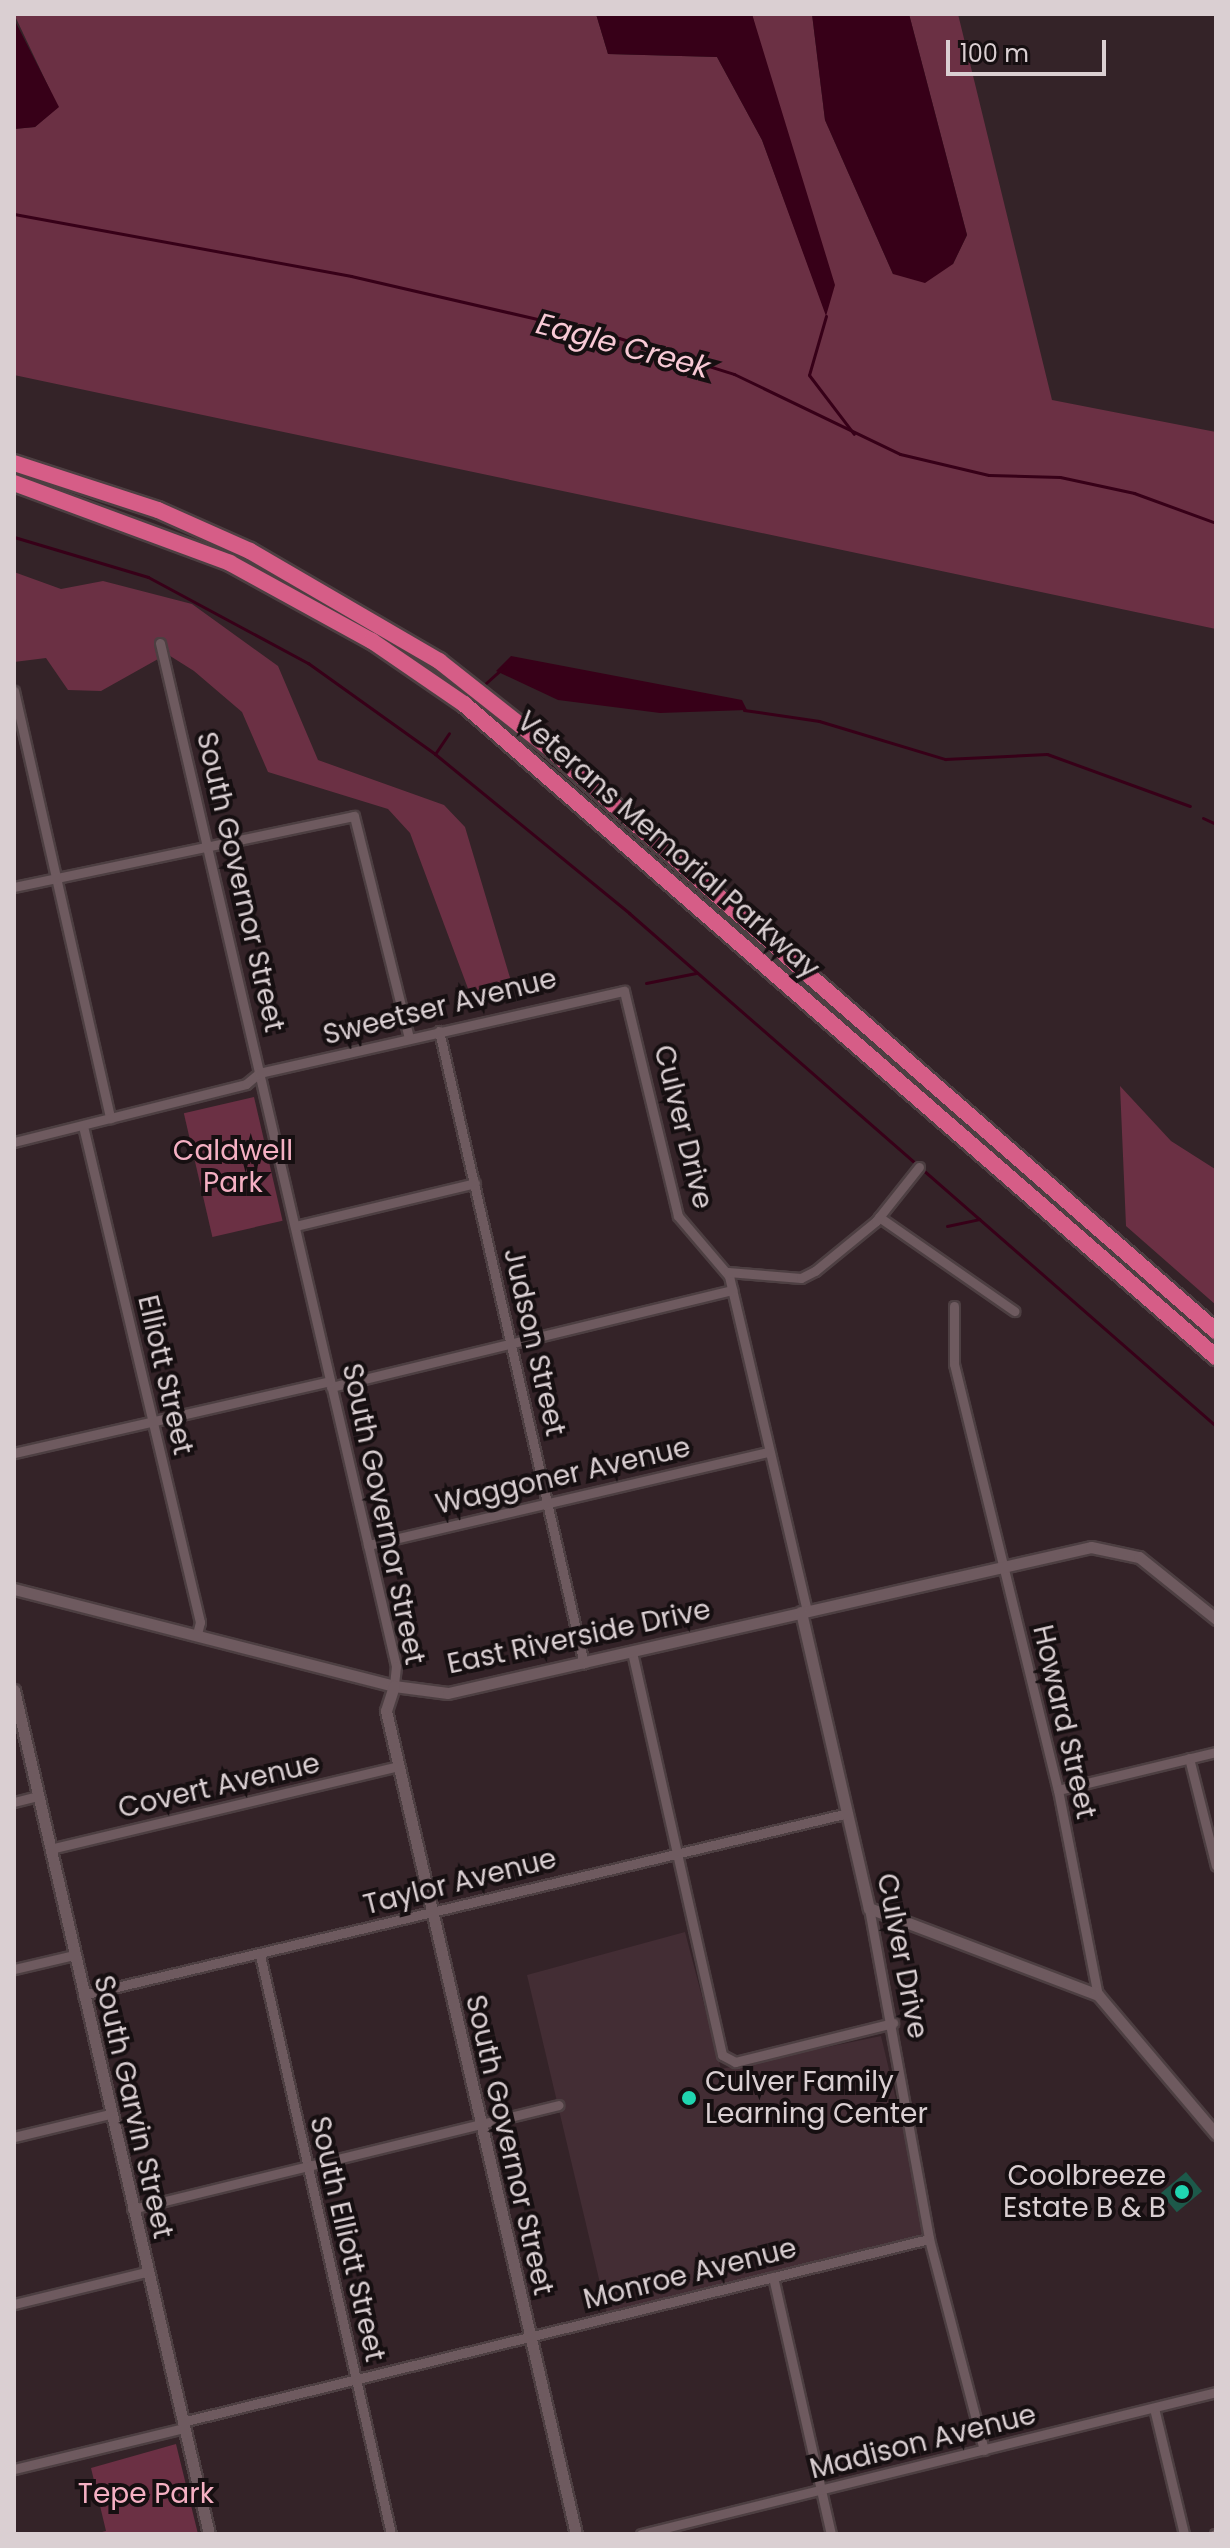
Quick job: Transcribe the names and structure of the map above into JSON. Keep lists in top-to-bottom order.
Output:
{
  "streets": {
    "highway": ["Veterans Memorial Parkway"],
    "street": [
      "South Governor Street",
      "Sweetser Avenue",
      "Culver Drive",
      "Judson Street",
      "Elliott Street",
      "Waggoner Avenue",
      "East Riverside Drive",
      "Howard Street",
      "Covert Avenue",
      "Taylor Avenue",
      "South Garvin Street",
      "South Elliott Street",
      "Monroe Avenue",
      "Madison Avenue"
    ]
  },
  "crossings": [
    ["South Governor Street", "Sweetser Avenue"],
    ["South Governor Street", "Waggoner Avenue"],
    ["South Governor Street", "East Riverside Drive"],
    ["South Governor Street", "Covert Avenue"],
    ["South Governor Street", "Taylor Avenue"],
    ["South Governor Street", "Monroe Avenue"],
    ["Sweetser Avenue", "Culver Drive"],
    ["Sweetser Avenue", "Judson Street"],
    ["Sweetser Avenue", "Elliott Street"],
    ["Culver Drive", "Waggoner Avenue"],
    ["Culver Drive", "East Riverside Drive"],
    ["Culver Drive", "Taylor Avenue"],
    ["Culver Drive", "Monroe Avenue"],
    ["Culver Drive", "Madison Avenue"],
    ["Judson Street", "Waggoner Avenue"],
    ["Judson Street", "East Riverside Drive"],
    ["Elliott Street", "East Riverside Drive"],
    ["East Riverside Drive", "Howard Street"],
    ["Covert Avenue", "South Garvin Street"],
    ["Taylor Avenue", "South Garvin Street"],
    ["Taylor Avenue", "South Elliott Street"],
    ["South Garvin Street", "Monroe Avenue"],
    ["South Elliott Street", "Monroe Avenue"]
  ],
  "water": ["Eagle Creek"],
  "parks": ["Caldwell Park", "Tepe Park"],
  "places": ["Culver Family Learning Center", "Coolbreeze Estate B & B"],
  "scale_bar": "100 m"
}
